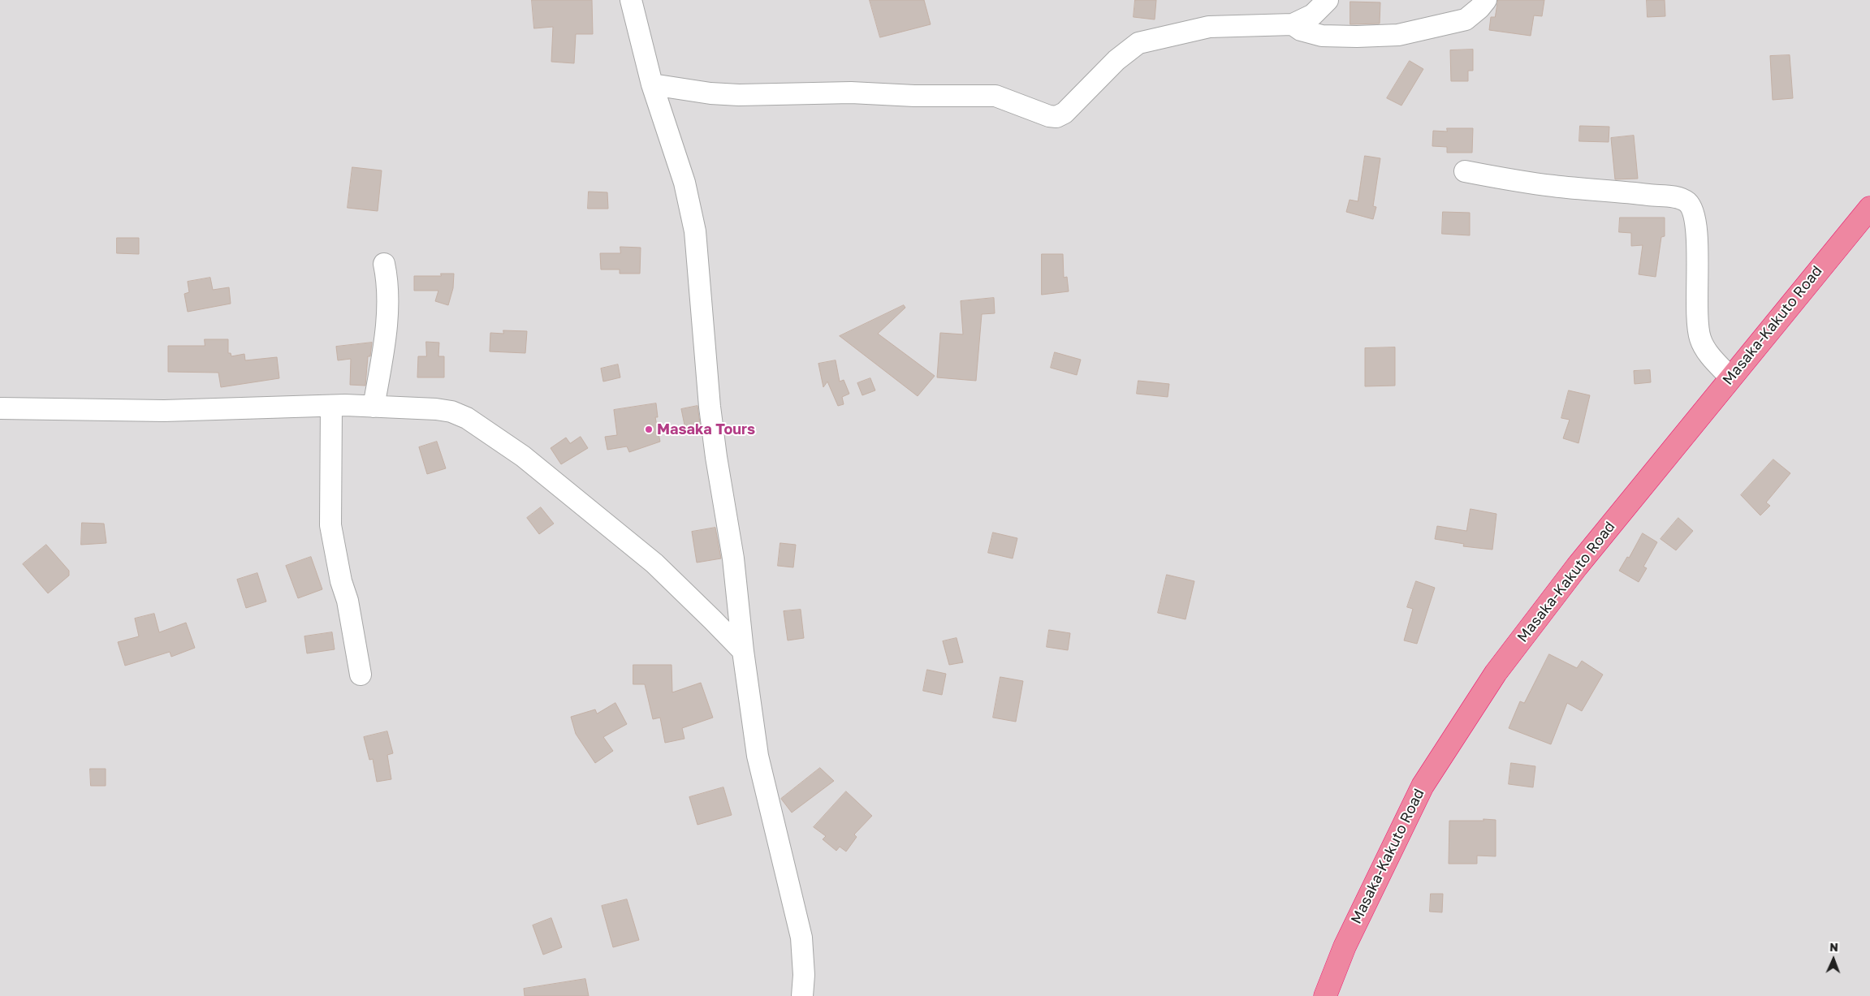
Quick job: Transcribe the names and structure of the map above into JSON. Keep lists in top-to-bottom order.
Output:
{
  "streets": {
    "highway": ["Masaka-Kakuto Road"]
  },
  "places": ["Masaka Tours"],
  "north": "top"
}
